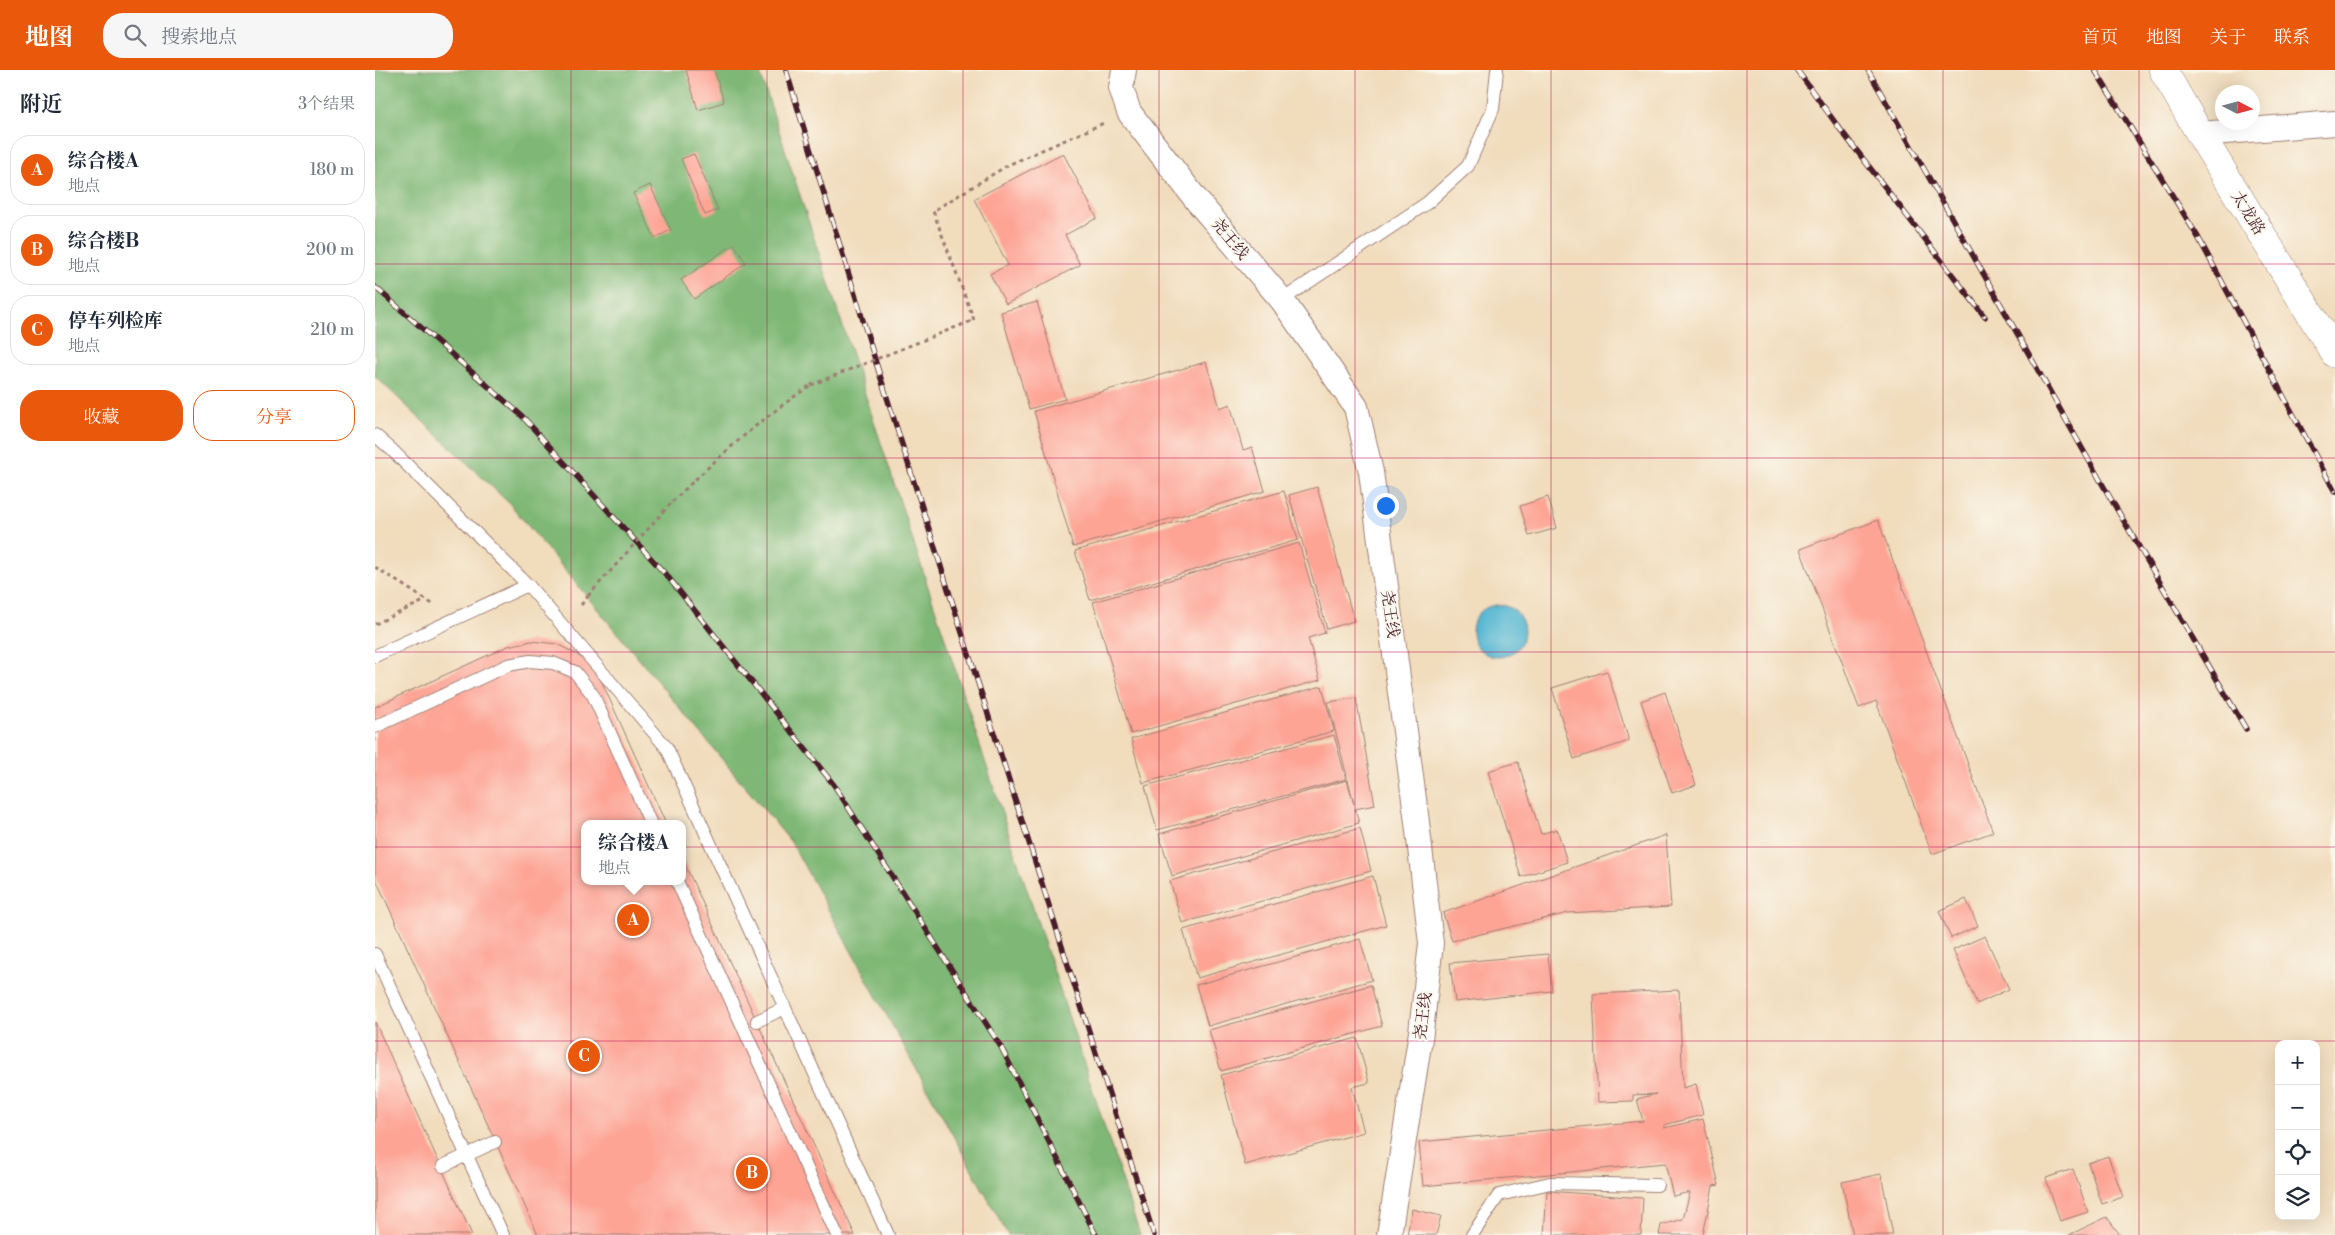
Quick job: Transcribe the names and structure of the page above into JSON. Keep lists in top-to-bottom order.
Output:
{
  "streets": {
    "street": ["太龙路", "尧王线"]
  },
  "north": "right",
  "page": {
    "header": "地图",
    "search": "搜索地点",
    "nav": [
      "首页",
      "地图",
      "关于",
      "联系"
    ],
    "heading": ["附近", "3个结果"],
    "list": [
      {
        "mark": "A",
        "name": "综合楼A",
        "note": "地点",
        "value": "180 m"
      },
      {
        "mark": "B",
        "name": "综合楼B",
        "note": "地点",
        "value": "200 m"
      },
      {
        "mark": "C",
        "name": "停车列检库",
        "note": "地点",
        "value": "210 m"
      }
    ],
    "buttons": ["收藏", "分享"],
    "popup": ["综合楼A", "地点"],
    "pins": ["A", "C", "B"],
    "map_buttons": ["+", "−"]
  }
}
